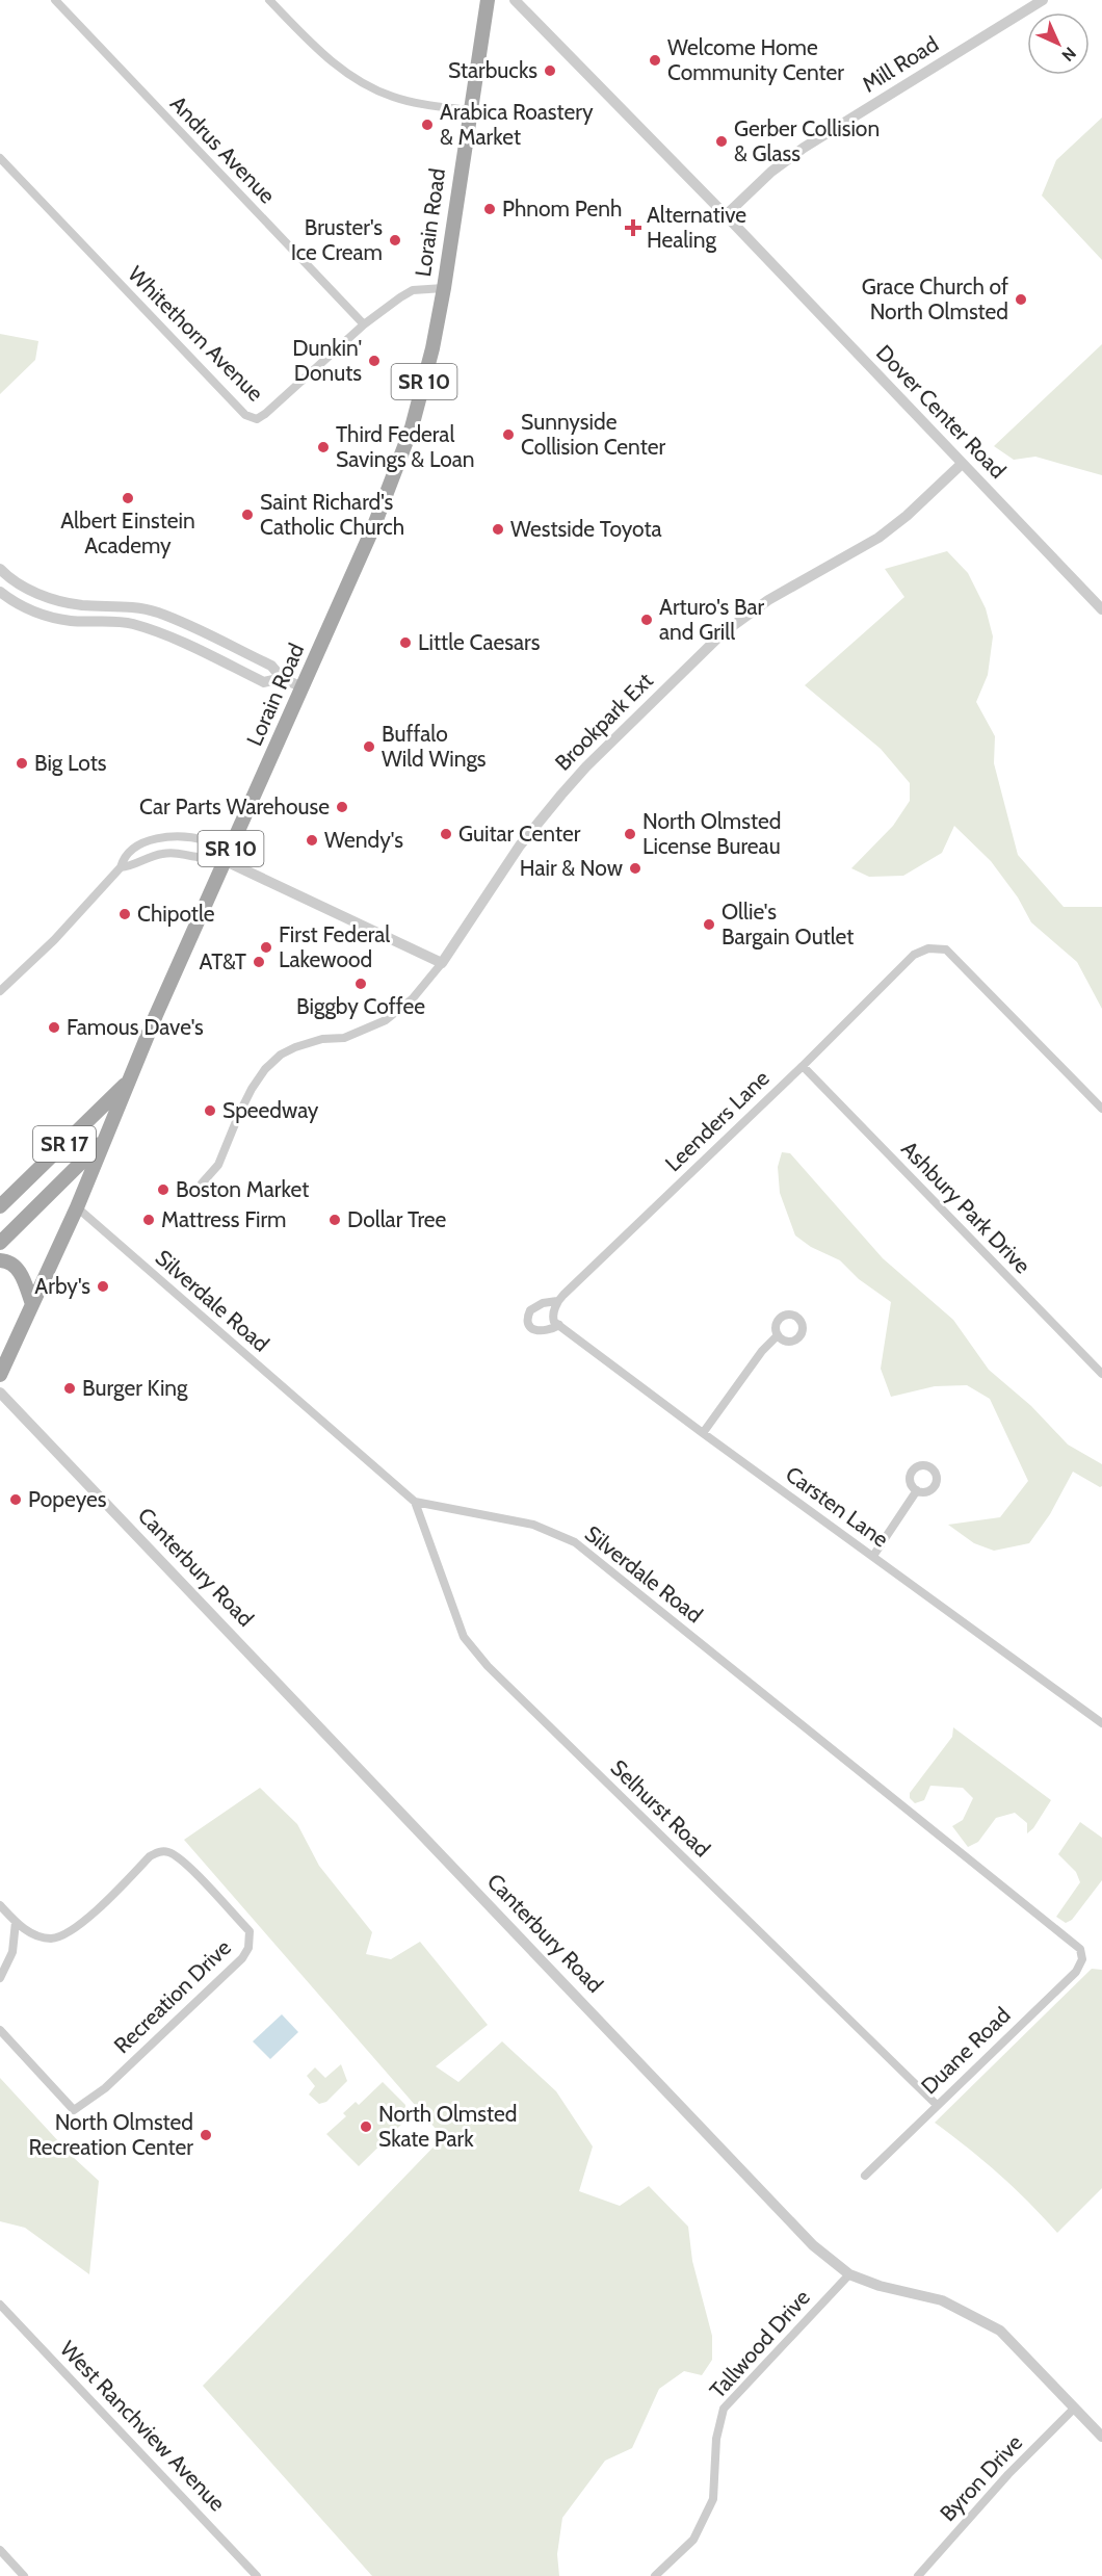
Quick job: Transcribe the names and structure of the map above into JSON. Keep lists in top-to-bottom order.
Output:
{
  "streets": {
    "main road": ["Lorain Road", "SR 10", "SR 17"],
    "street": [
      "Mill Road",
      "Andrus Avenue",
      "Whitethorn Avenue",
      "Dover Center Road",
      "Brookpark Ext",
      "Leenders Lane",
      "Ashbury Park Drive",
      "Silverdale Road",
      "Carsten Lane",
      "Canterbury Road",
      "Selhurst Road",
      "Recreation Drive",
      "Duane Road",
      "Tallwood Drive",
      "West Ranchview Avenue",
      "Byron Drive"
    ]
  },
  "crossings": [
    ["Mill Road", "Dover Center Road"],
    ["Andrus Avenue", "Whitethorn Avenue"],
    ["Lorain Road", "Whitethorn Avenue"],
    ["Lorain Road", "SR 17"],
    ["Lorain Road", "Silverdale Road"],
    ["Dover Center Road", "Brookpark Ext"],
    ["Leenders Lane", "Ashbury Park Drive"],
    ["Leenders Lane", "Carsten Lane"],
    ["Silverdale Road", "Selhurst Road"],
    ["Silverdale Road", "Duane Road"],
    ["Canterbury Road", "Tallwood Drive"],
    ["Canterbury Road", "Byron Drive"],
    ["Selhurst Road", "Duane Road"]
  ],
  "places": {
    "other": [
      "Welcome Home Community Center",
      "Starbucks",
      "Arabica Roastery & Market",
      "Gerber Collision & Glass",
      "Phnom Penh",
      "Bruster's Ice Cream",
      "Grace Church of North Olmsted",
      "Dunkin' Donuts",
      "Sunnyside Collision Center",
      "Third Federal Savings & Loan",
      "Albert Einstein Academy",
      "Saint Richard's Catholic Church",
      "Westside Toyota",
      "Arturo's Bar and Grill",
      "Little Caesars",
      "Buffalo Wild Wings",
      "Big Lots",
      "Car Parts Warehouse",
      "Guitar Center",
      "North Olmsted License Bureau",
      "Wendy's",
      "Hair & Now",
      "Chipotle",
      "Ollie's Bargain Outlet",
      "First Federal Lakewood",
      "AT&T",
      "Biggby Coffee",
      "Famous Dave's",
      "Speedway",
      "Boston Market",
      "Mattress Firm",
      "Dollar Tree",
      "Arby's",
      "Burger King",
      "Popeyes",
      "North Olmsted Skate Park",
      "North Olmsted Recreation Center"
    ],
    "health": ["Alternative Healing"]
  },
  "north": "bottom right"
}
